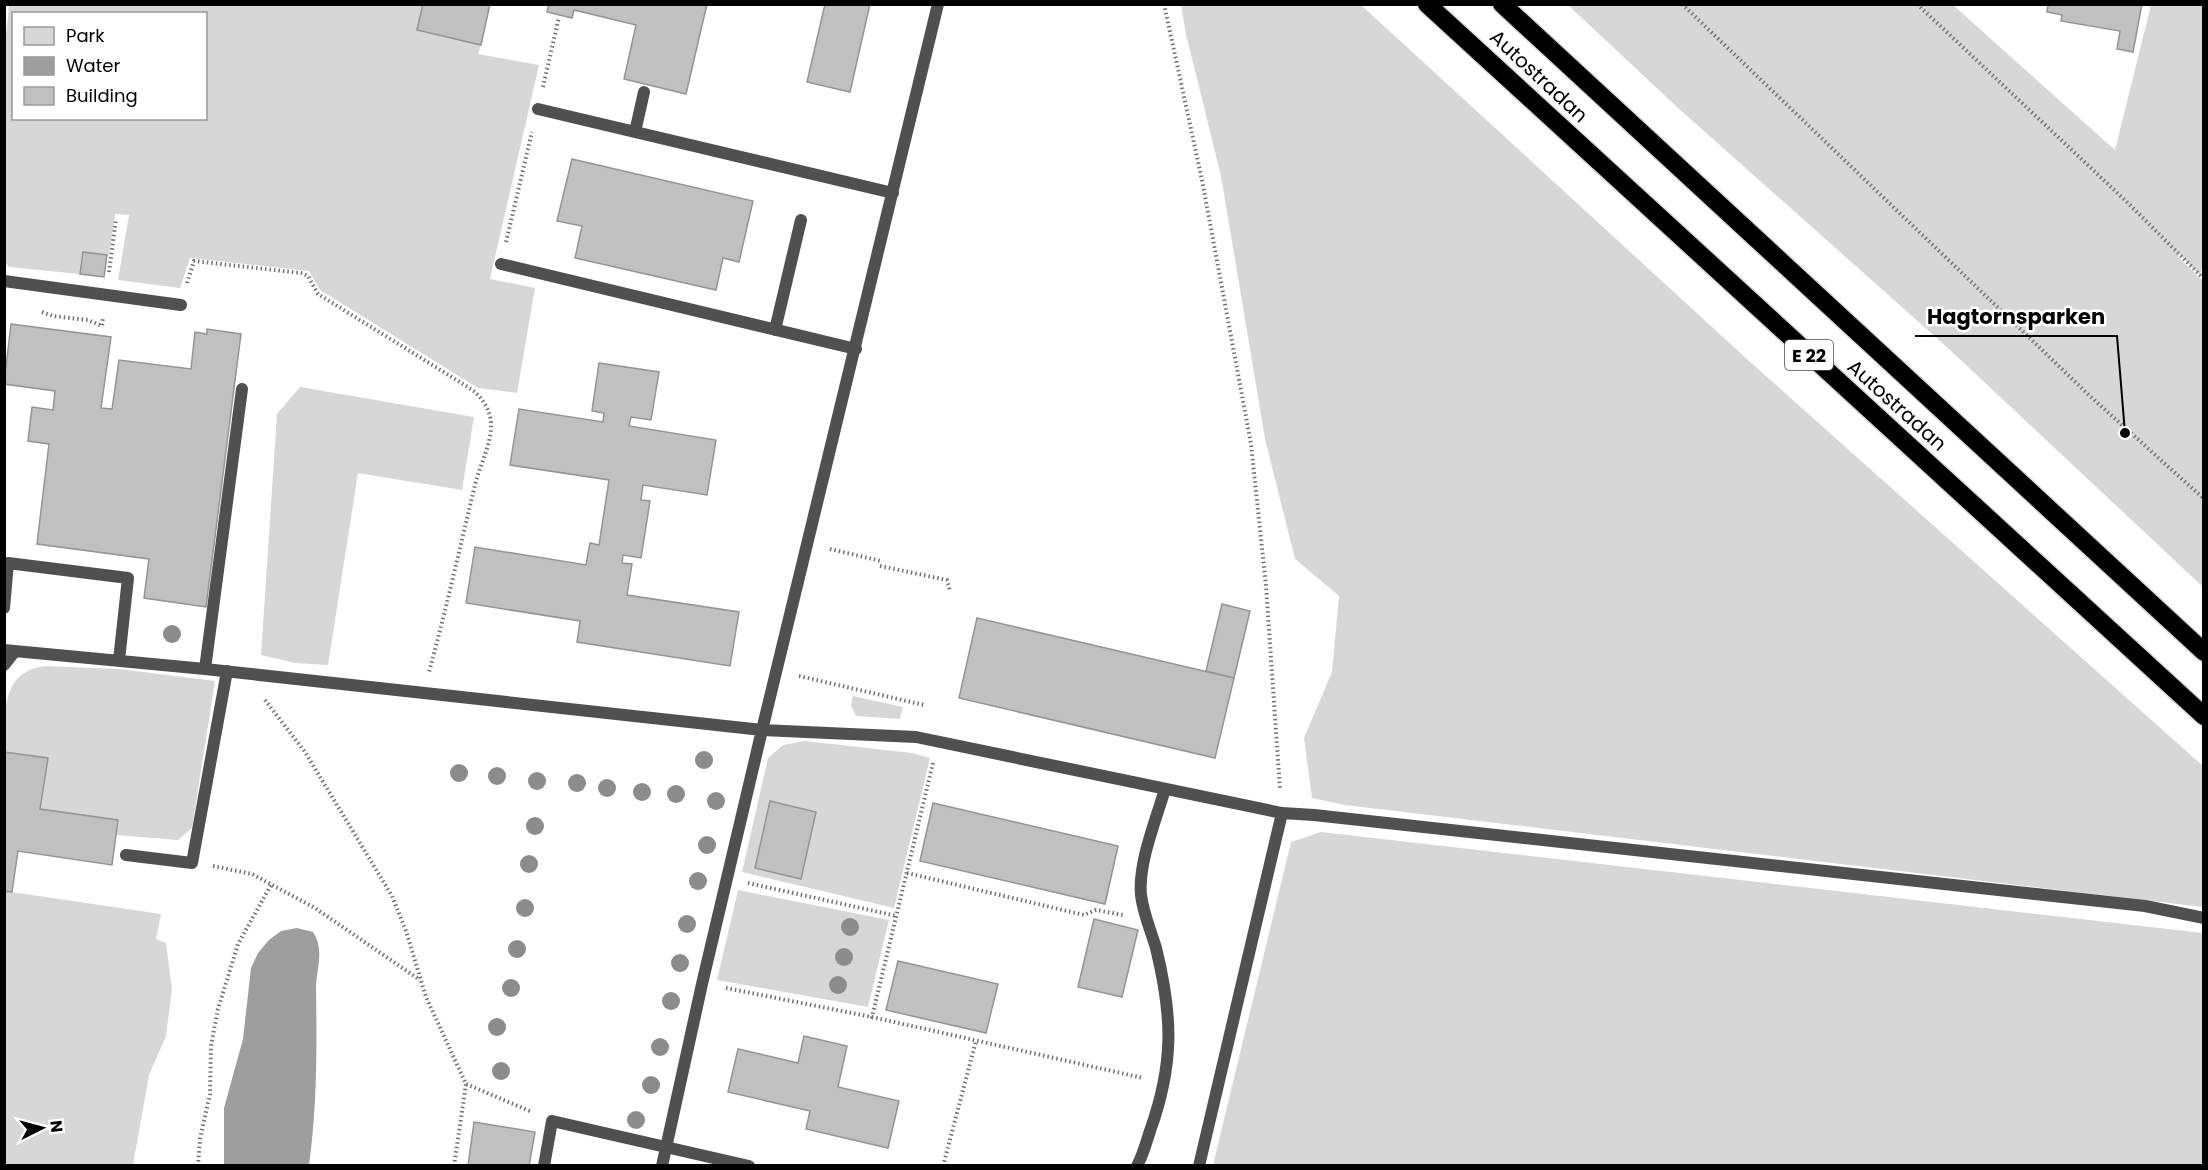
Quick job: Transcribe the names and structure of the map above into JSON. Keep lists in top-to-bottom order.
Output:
{
  "streets": {
    "highway": ["Autostradan", "E 22"]
  },
  "places": ["Hagtornsparken"],
  "legend": ["Park", "Water", "Building"],
  "north": "right"
}
